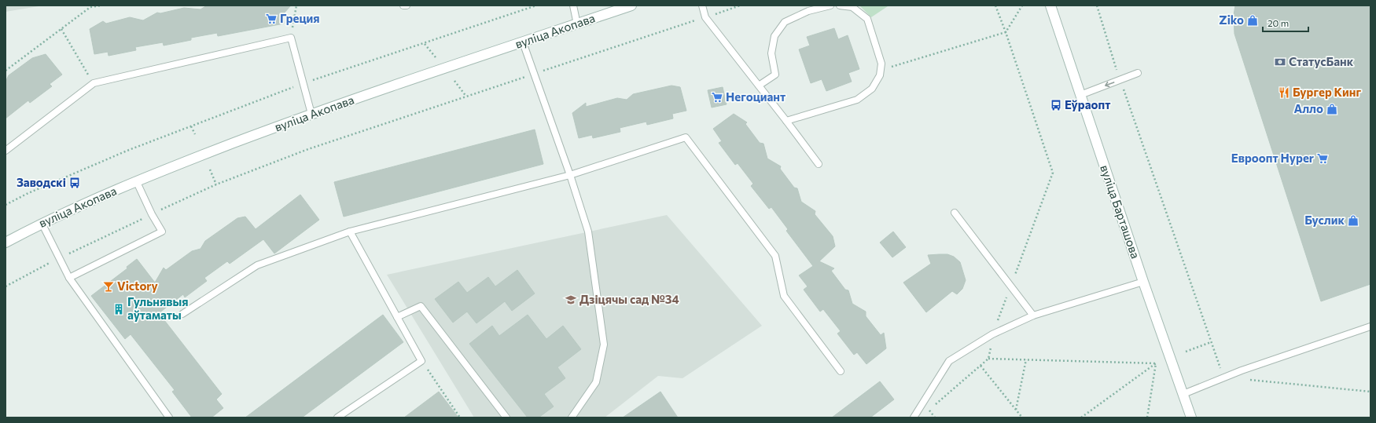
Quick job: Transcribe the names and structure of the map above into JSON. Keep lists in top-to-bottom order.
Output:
{
  "streets": {
    "main road": ["вуліца Акопава", "вуліца Барташова"]
  },
  "places": {
    "supermarket": ["Греция", "Негоциант", "Евроопт Hyper"],
    "shop": ["Ziko", "Алло", "Буслик"],
    "bank": ["СтатусБанк"],
    "restaurant": ["Бургер Кинг"],
    "bus stop": ["Еўраопт", "Заводскі"],
    "bar": ["Victory"],
    "school or university": ["Дзіцячы сад №34"],
    "building": ["Гульнявыя аўтаматы"]
  },
  "scale_bar": "20 m"
}
